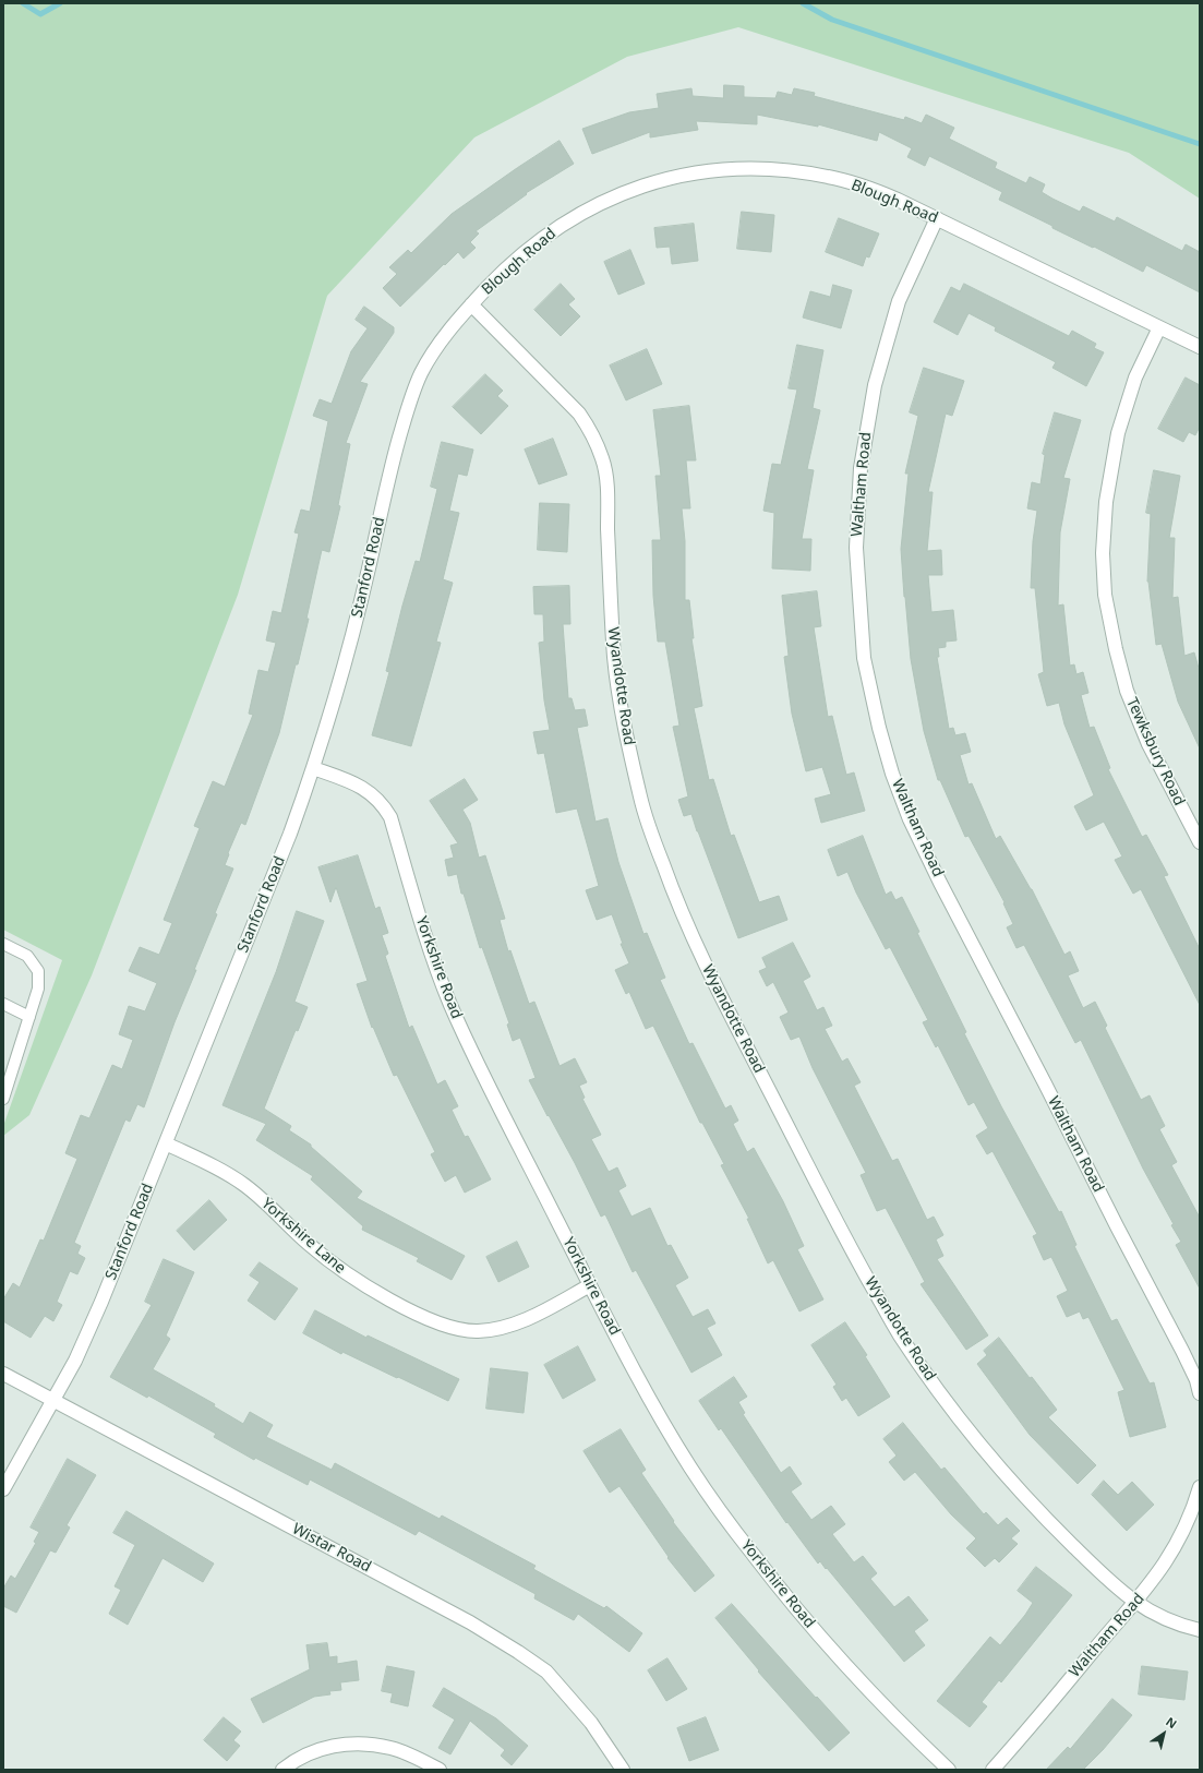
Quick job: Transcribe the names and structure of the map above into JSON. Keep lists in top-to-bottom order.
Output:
{
  "streets": {
    "street": [
      "Blough Road",
      "Waltham Road",
      "Stanford Road",
      "Wyandotte Road",
      "Tewksbury Road",
      "Yorkshire Road",
      "Yorkshire Lane",
      "Wistar Road"
    ]
  },
  "crossings": [
    ["Blough Road", "Waltham Road"],
    ["Blough Road", "Stanford Road"],
    ["Blough Road", "Wyandotte Road"],
    ["Blough Road", "Tewksbury Road"],
    ["Waltham Road", "Wyandotte Road"],
    ["Stanford Road", "Wyandotte Road"],
    ["Stanford Road", "Yorkshire Road"],
    ["Stanford Road", "Yorkshire Lane"],
    ["Stanford Road", "Wistar Road"],
    ["Yorkshire Road", "Yorkshire Lane"]
  ],
  "north": "top right"
}
